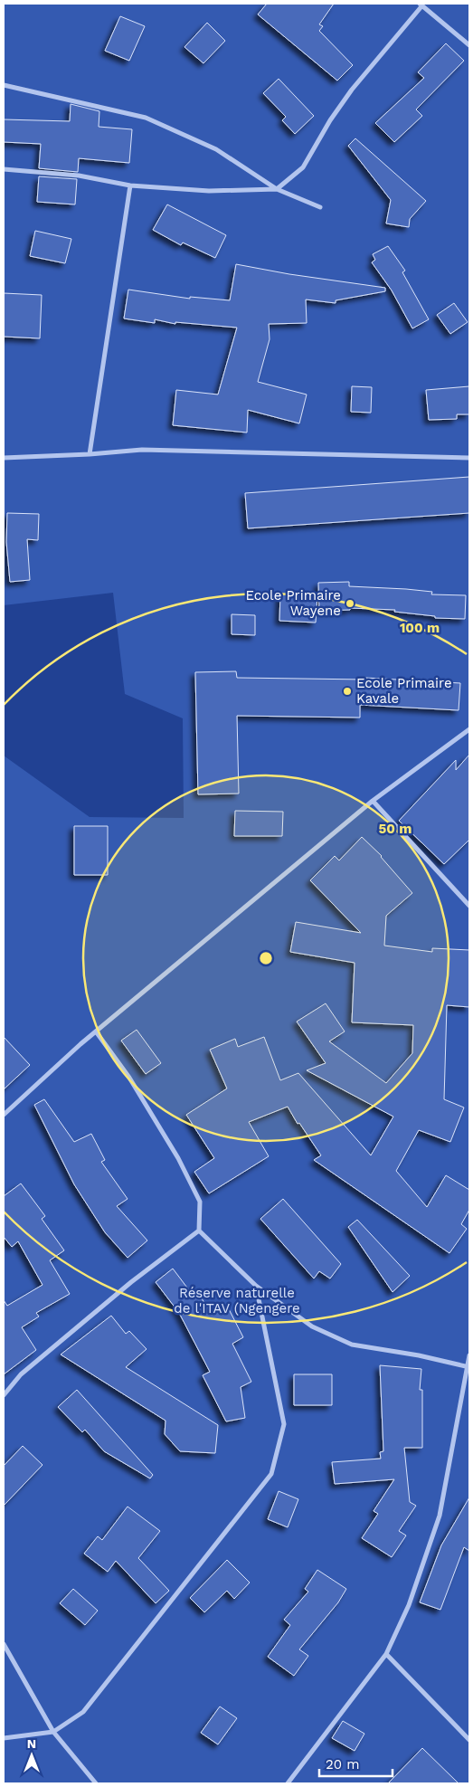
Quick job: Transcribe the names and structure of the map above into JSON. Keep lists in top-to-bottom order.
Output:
{
  "parks": ["Réserve naturelle de l'ITAV (Ngengere"],
  "places": ["Ecole Primaire Wayene", "Ecole Primaire Kavale"],
  "scale_bar": "20 m",
  "north": "top",
  "rings": ["100 m", "50 m"]
}
